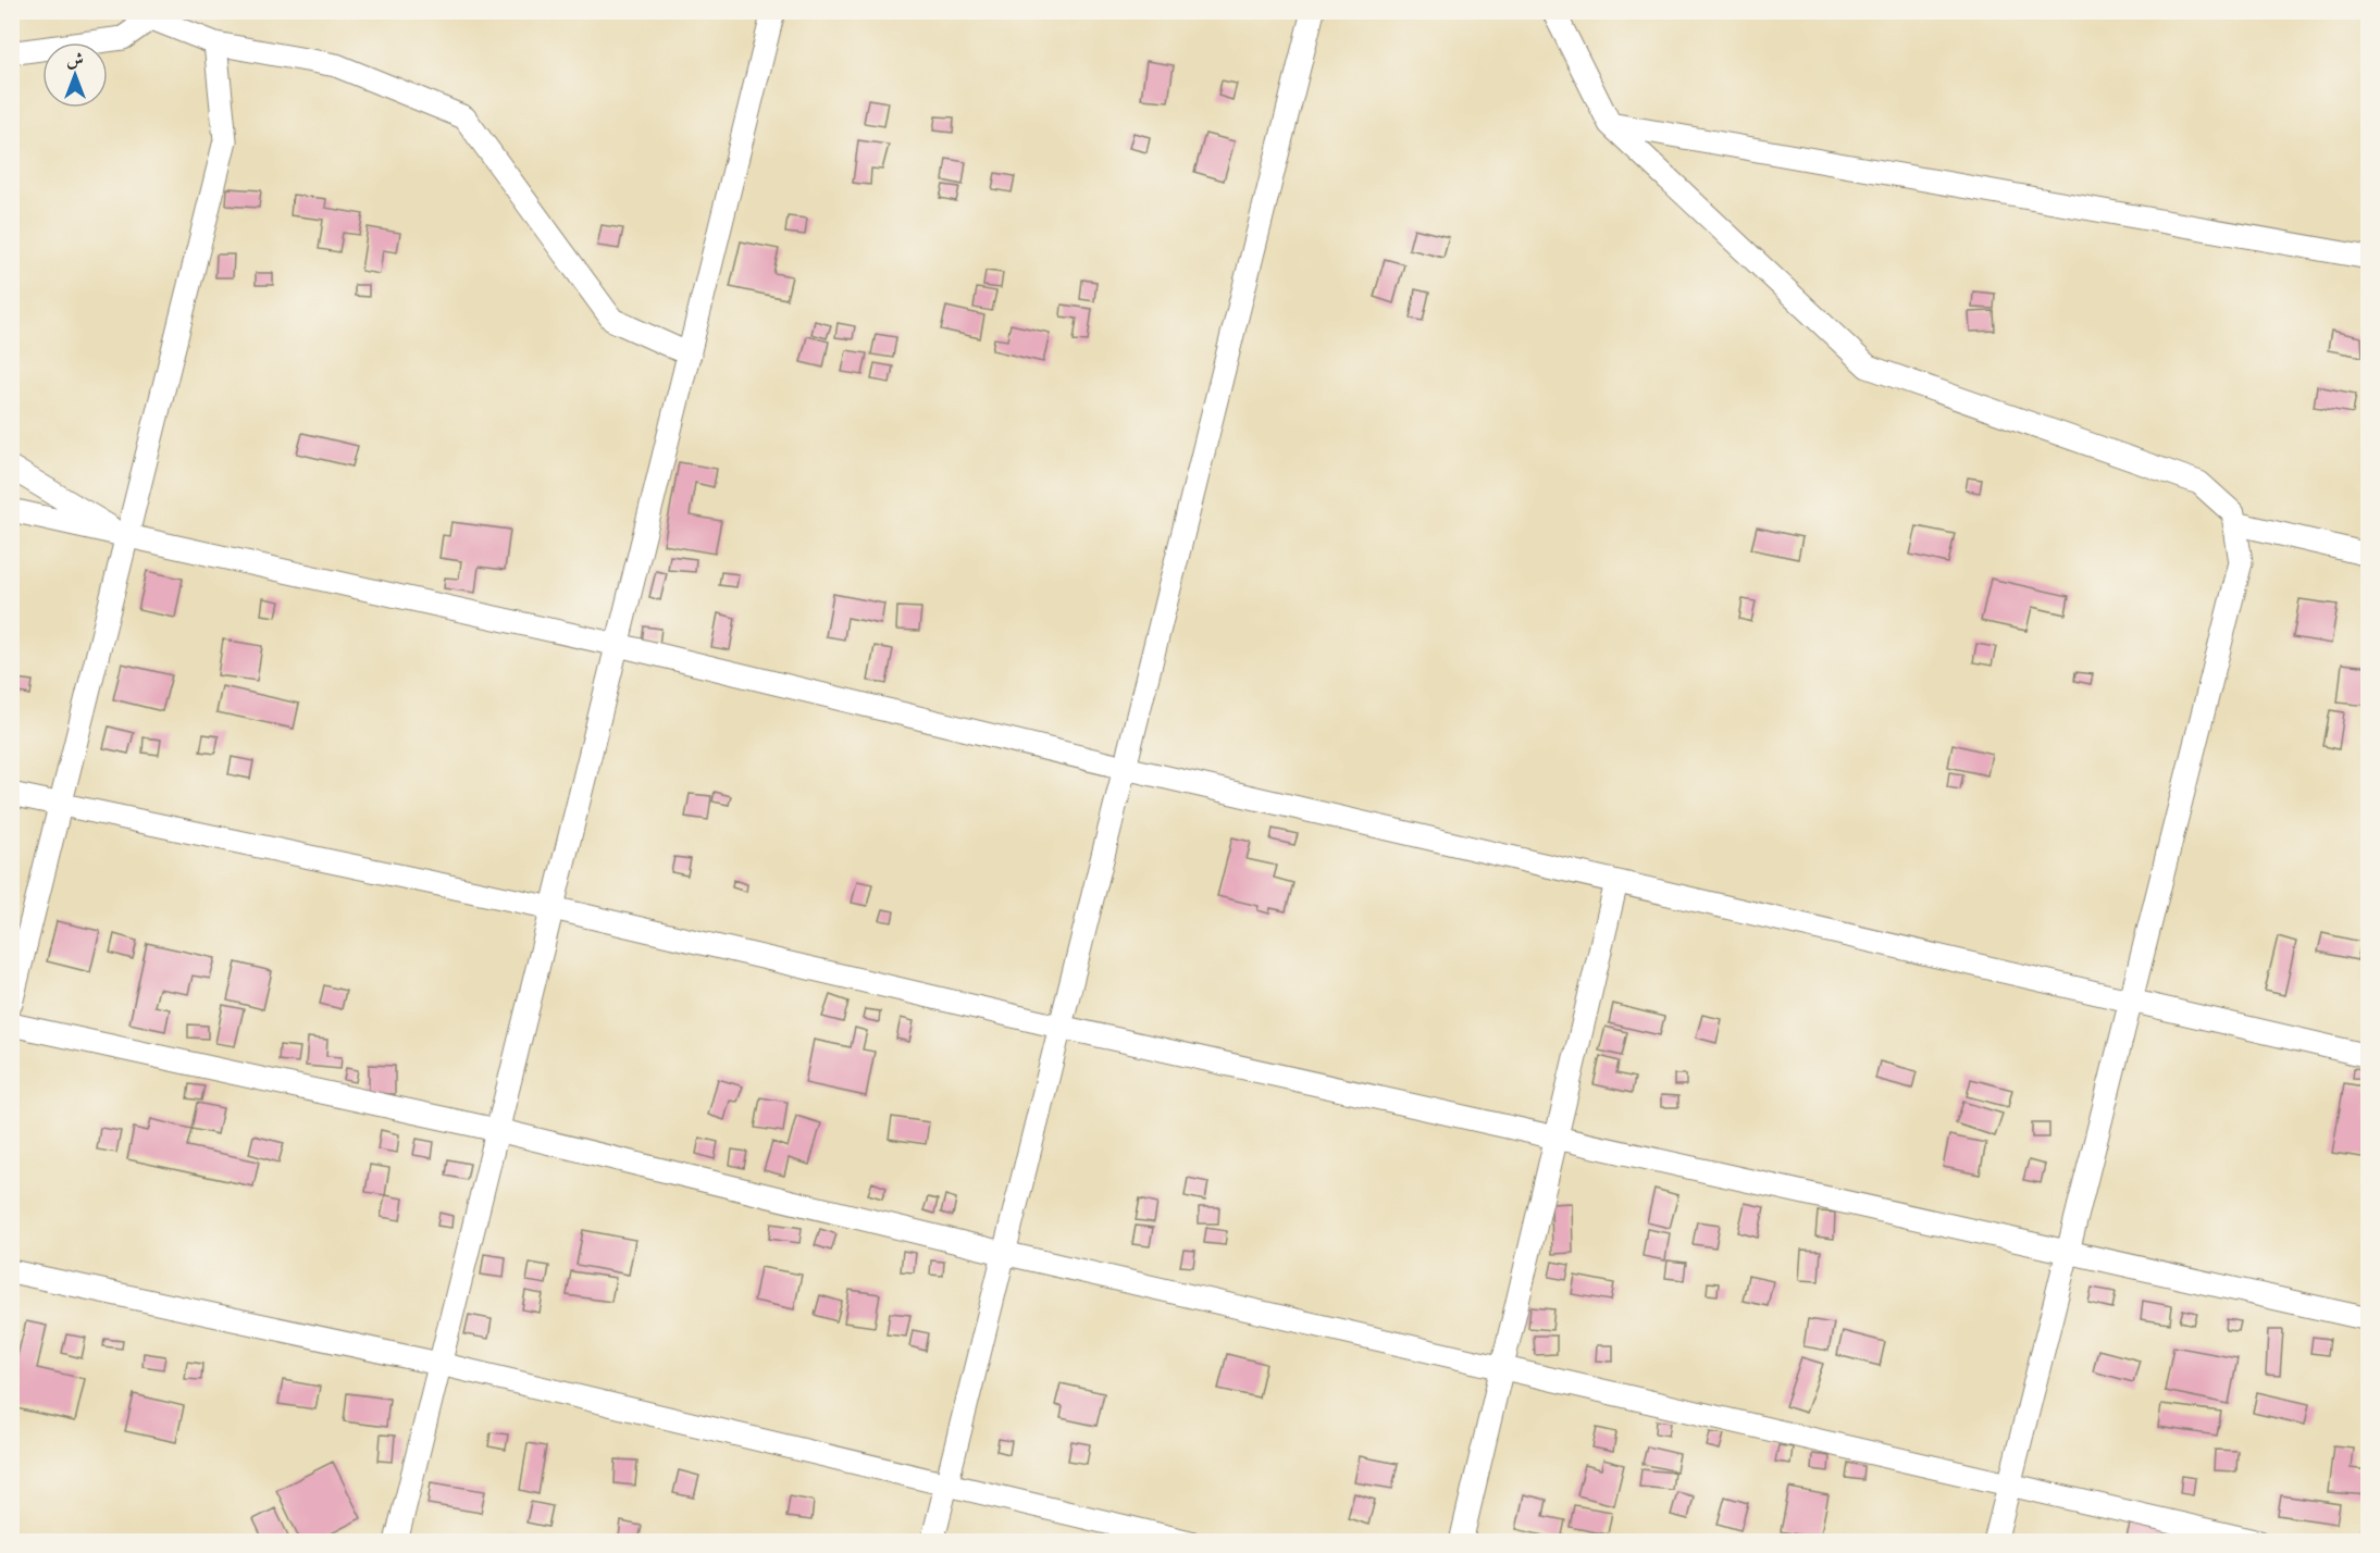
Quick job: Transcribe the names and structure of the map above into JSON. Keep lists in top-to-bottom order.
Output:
{
  "north": "top"
}
